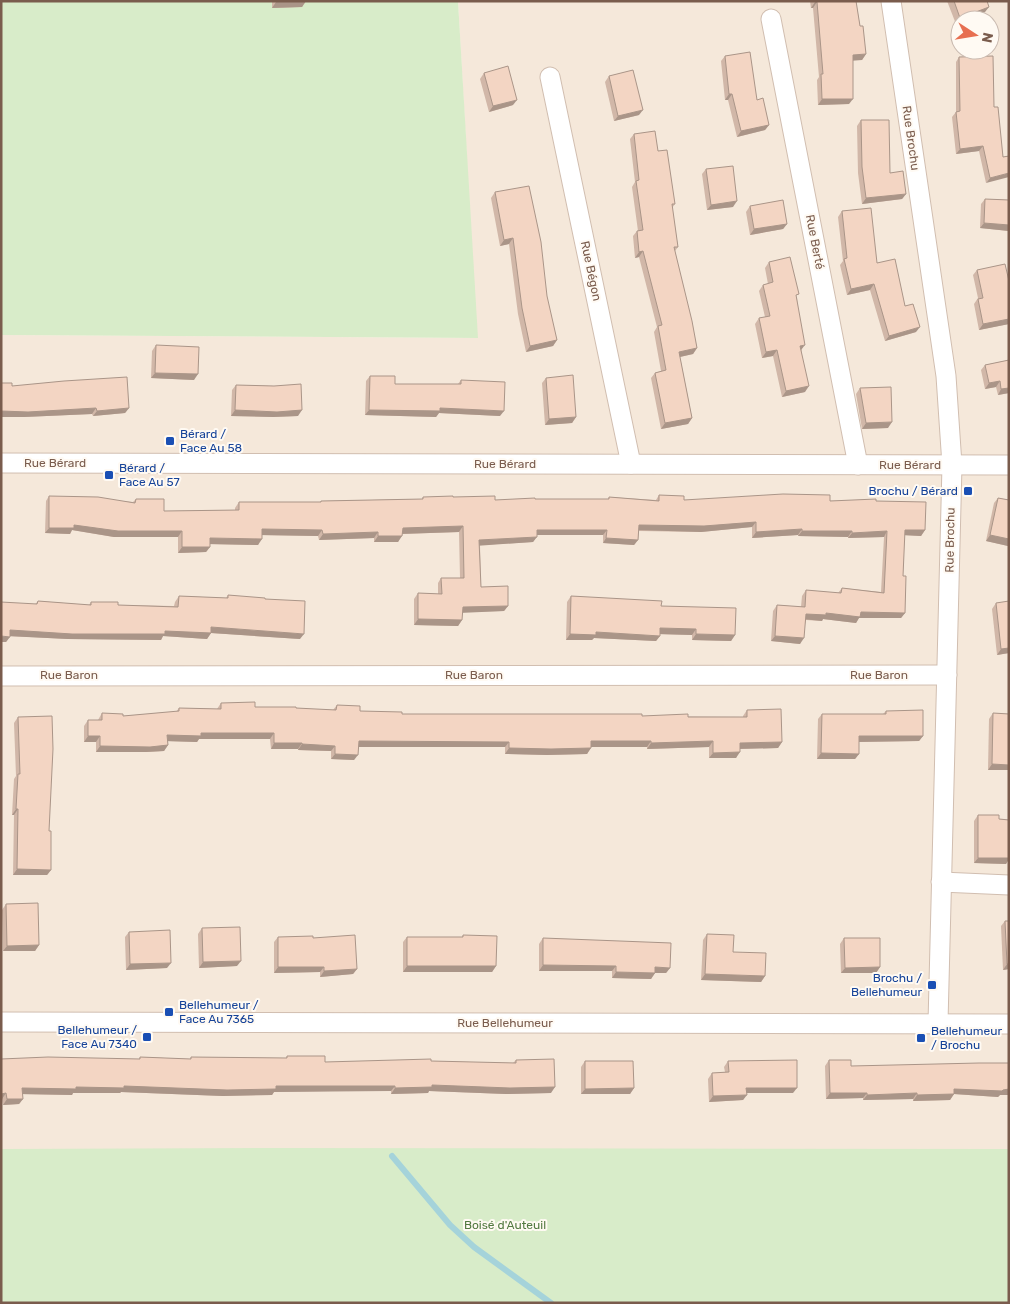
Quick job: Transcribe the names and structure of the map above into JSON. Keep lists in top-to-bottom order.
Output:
{
  "streets": {
    "street": [
      "Rue Brochu",
      "Rue Berté",
      "Rue Bégon",
      "Rue Bérard",
      "Rue Baron",
      "Rue Bellehumeur"
    ]
  },
  "crossings": [
    ["Rue Brochu", "Rue Bérard"],
    ["Rue Brochu", "Rue Baron"],
    ["Rue Brochu", "Rue Bellehumeur"],
    ["Rue Berté", "Rue Bérard"],
    ["Rue Bégon", "Rue Bérard"]
  ],
  "parks": ["Boisé d'Auteuil"],
  "places": {
    "transit": [
      "Bérard / Face Au 58",
      "Bérard / Face Au 57",
      "Brochu / Bérard",
      "Brochu / Bellehumeur",
      "Bellehumeur / Face Au 7365",
      "Bellehumeur / Face Au 7340",
      "Bellehumeur / Brochu"
    ]
  },
  "north": "right"
}
